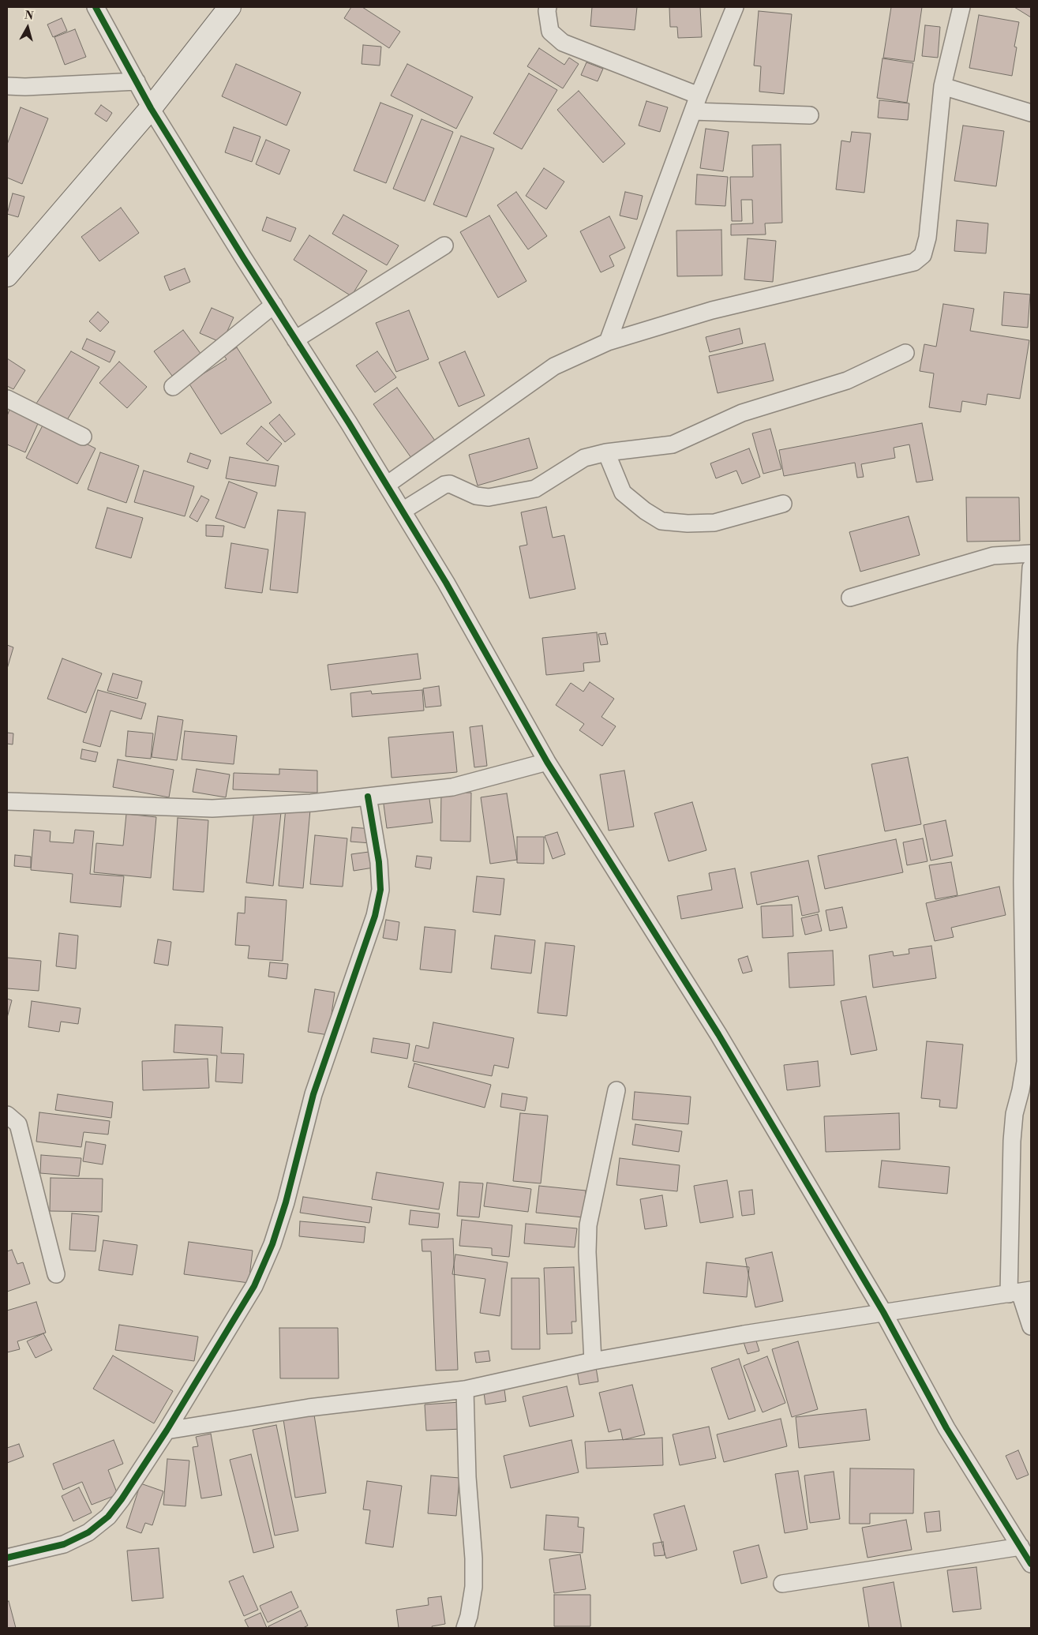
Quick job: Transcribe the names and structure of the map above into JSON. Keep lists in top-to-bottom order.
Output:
{
  "north": "top"
}
